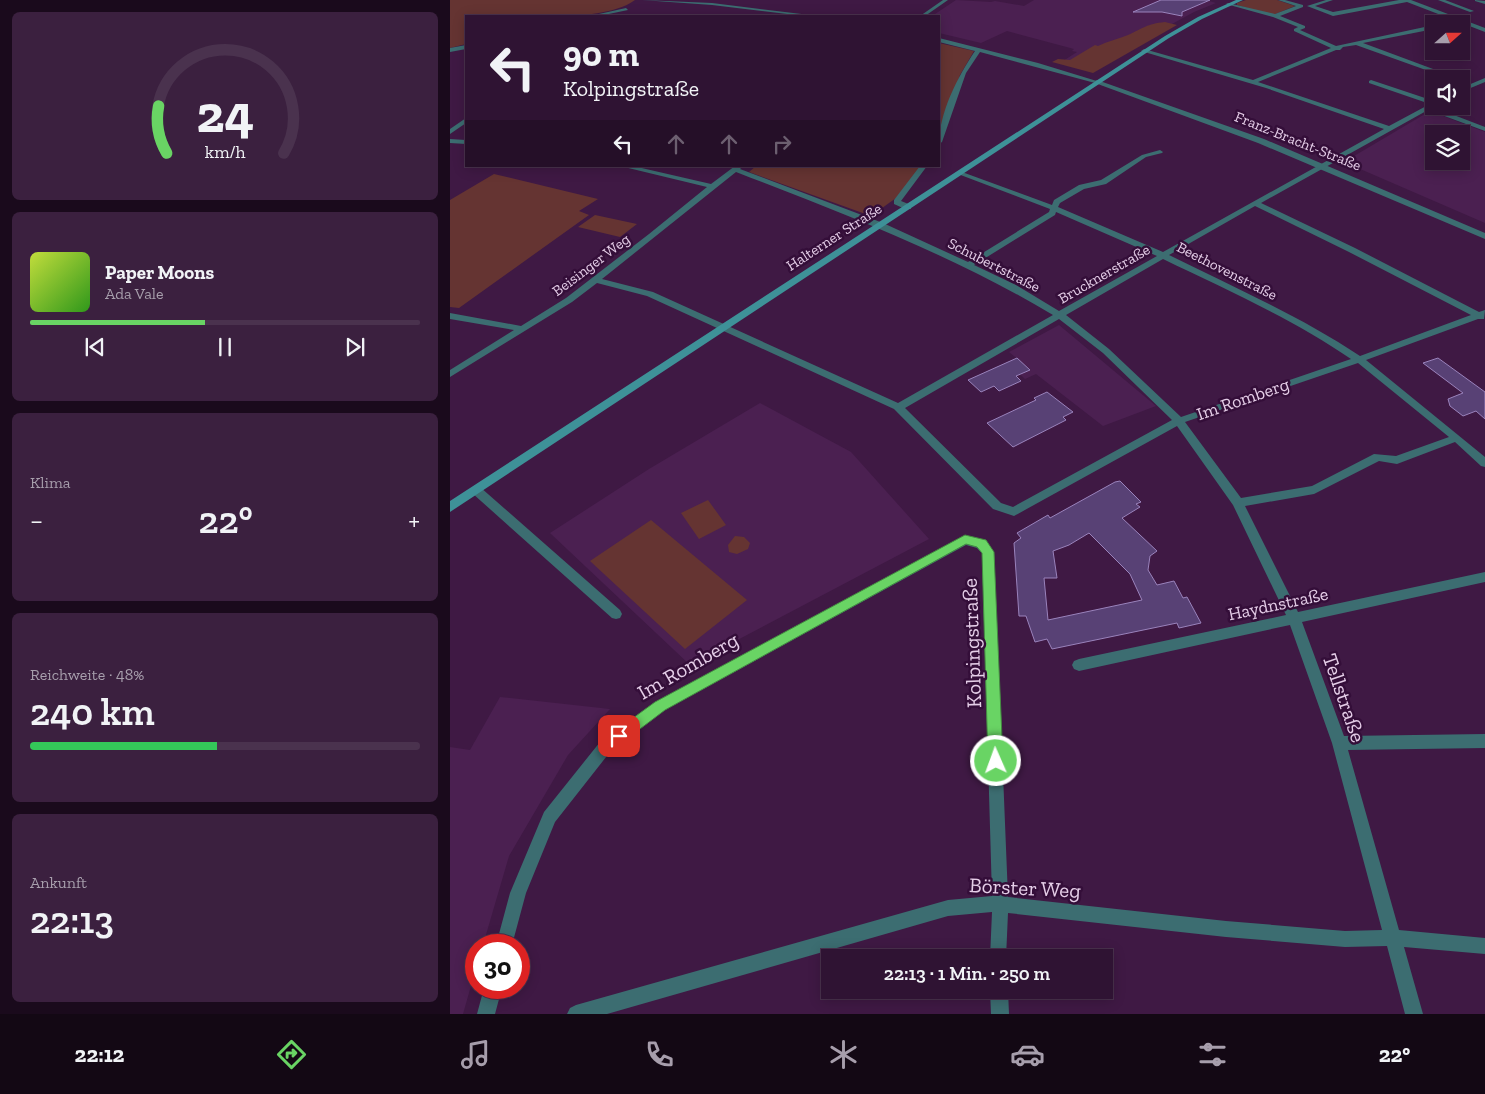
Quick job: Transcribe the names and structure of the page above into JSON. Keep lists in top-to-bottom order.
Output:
{
  "streets": {
    "main road": ["Halterner Straße"],
    "street": [
      "Franz-Bracht-Straße",
      "Beisinger Weg",
      "Schubertstraße",
      "Beethovenstraße",
      "Brucknerstraße",
      "Im Romberg",
      "Haydnstraße",
      "Kolpingstraße",
      "Tellstraße",
      "Börster Weg"
    ]
  },
  "crossings": [
    ["Franz-Bracht-Straße", "Halterner Straße"],
    ["Franz-Bracht-Straße", "Brucknerstraße"],
    ["Halterner Straße", "Schubertstraße"],
    ["Halterner Straße", "Beethovenstraße"],
    ["Beisinger Weg", "Schubertstraße"],
    ["Schubertstraße", "Brucknerstraße"],
    ["Schubertstraße", "Im Romberg"],
    ["Schubertstraße", "Tellstraße"],
    ["Beethovenstraße", "Brucknerstraße"],
    ["Beethovenstraße", "Im Romberg"],
    ["Brucknerstraße", "Im Romberg"],
    ["Im Romberg", "Kolpingstraße"],
    ["Im Romberg", "Tellstraße"],
    ["Haydnstraße", "Tellstraße"],
    ["Kolpingstraße", "Börster Weg"],
    ["Tellstraße", "Börster Weg"]
  ],
  "north": "right",
  "page": {
    "turn": ["90 m", "Kolpingstraße"],
    "song": ["Paper Moons", "Ada Vale"],
    "tile": [
      "Klima",
      ["Reichweite · 48%", "240 km"],
      ["Ankunft", "22:13"]
    ],
    "heat": ["−", "22°", "+"],
    "limit": "30",
    "trip": "22:13 · 1 Min. · 250 m",
    "tabs": ["22:12", "22°"],
    "gauge": ["24", "km/h"]
  }
}
